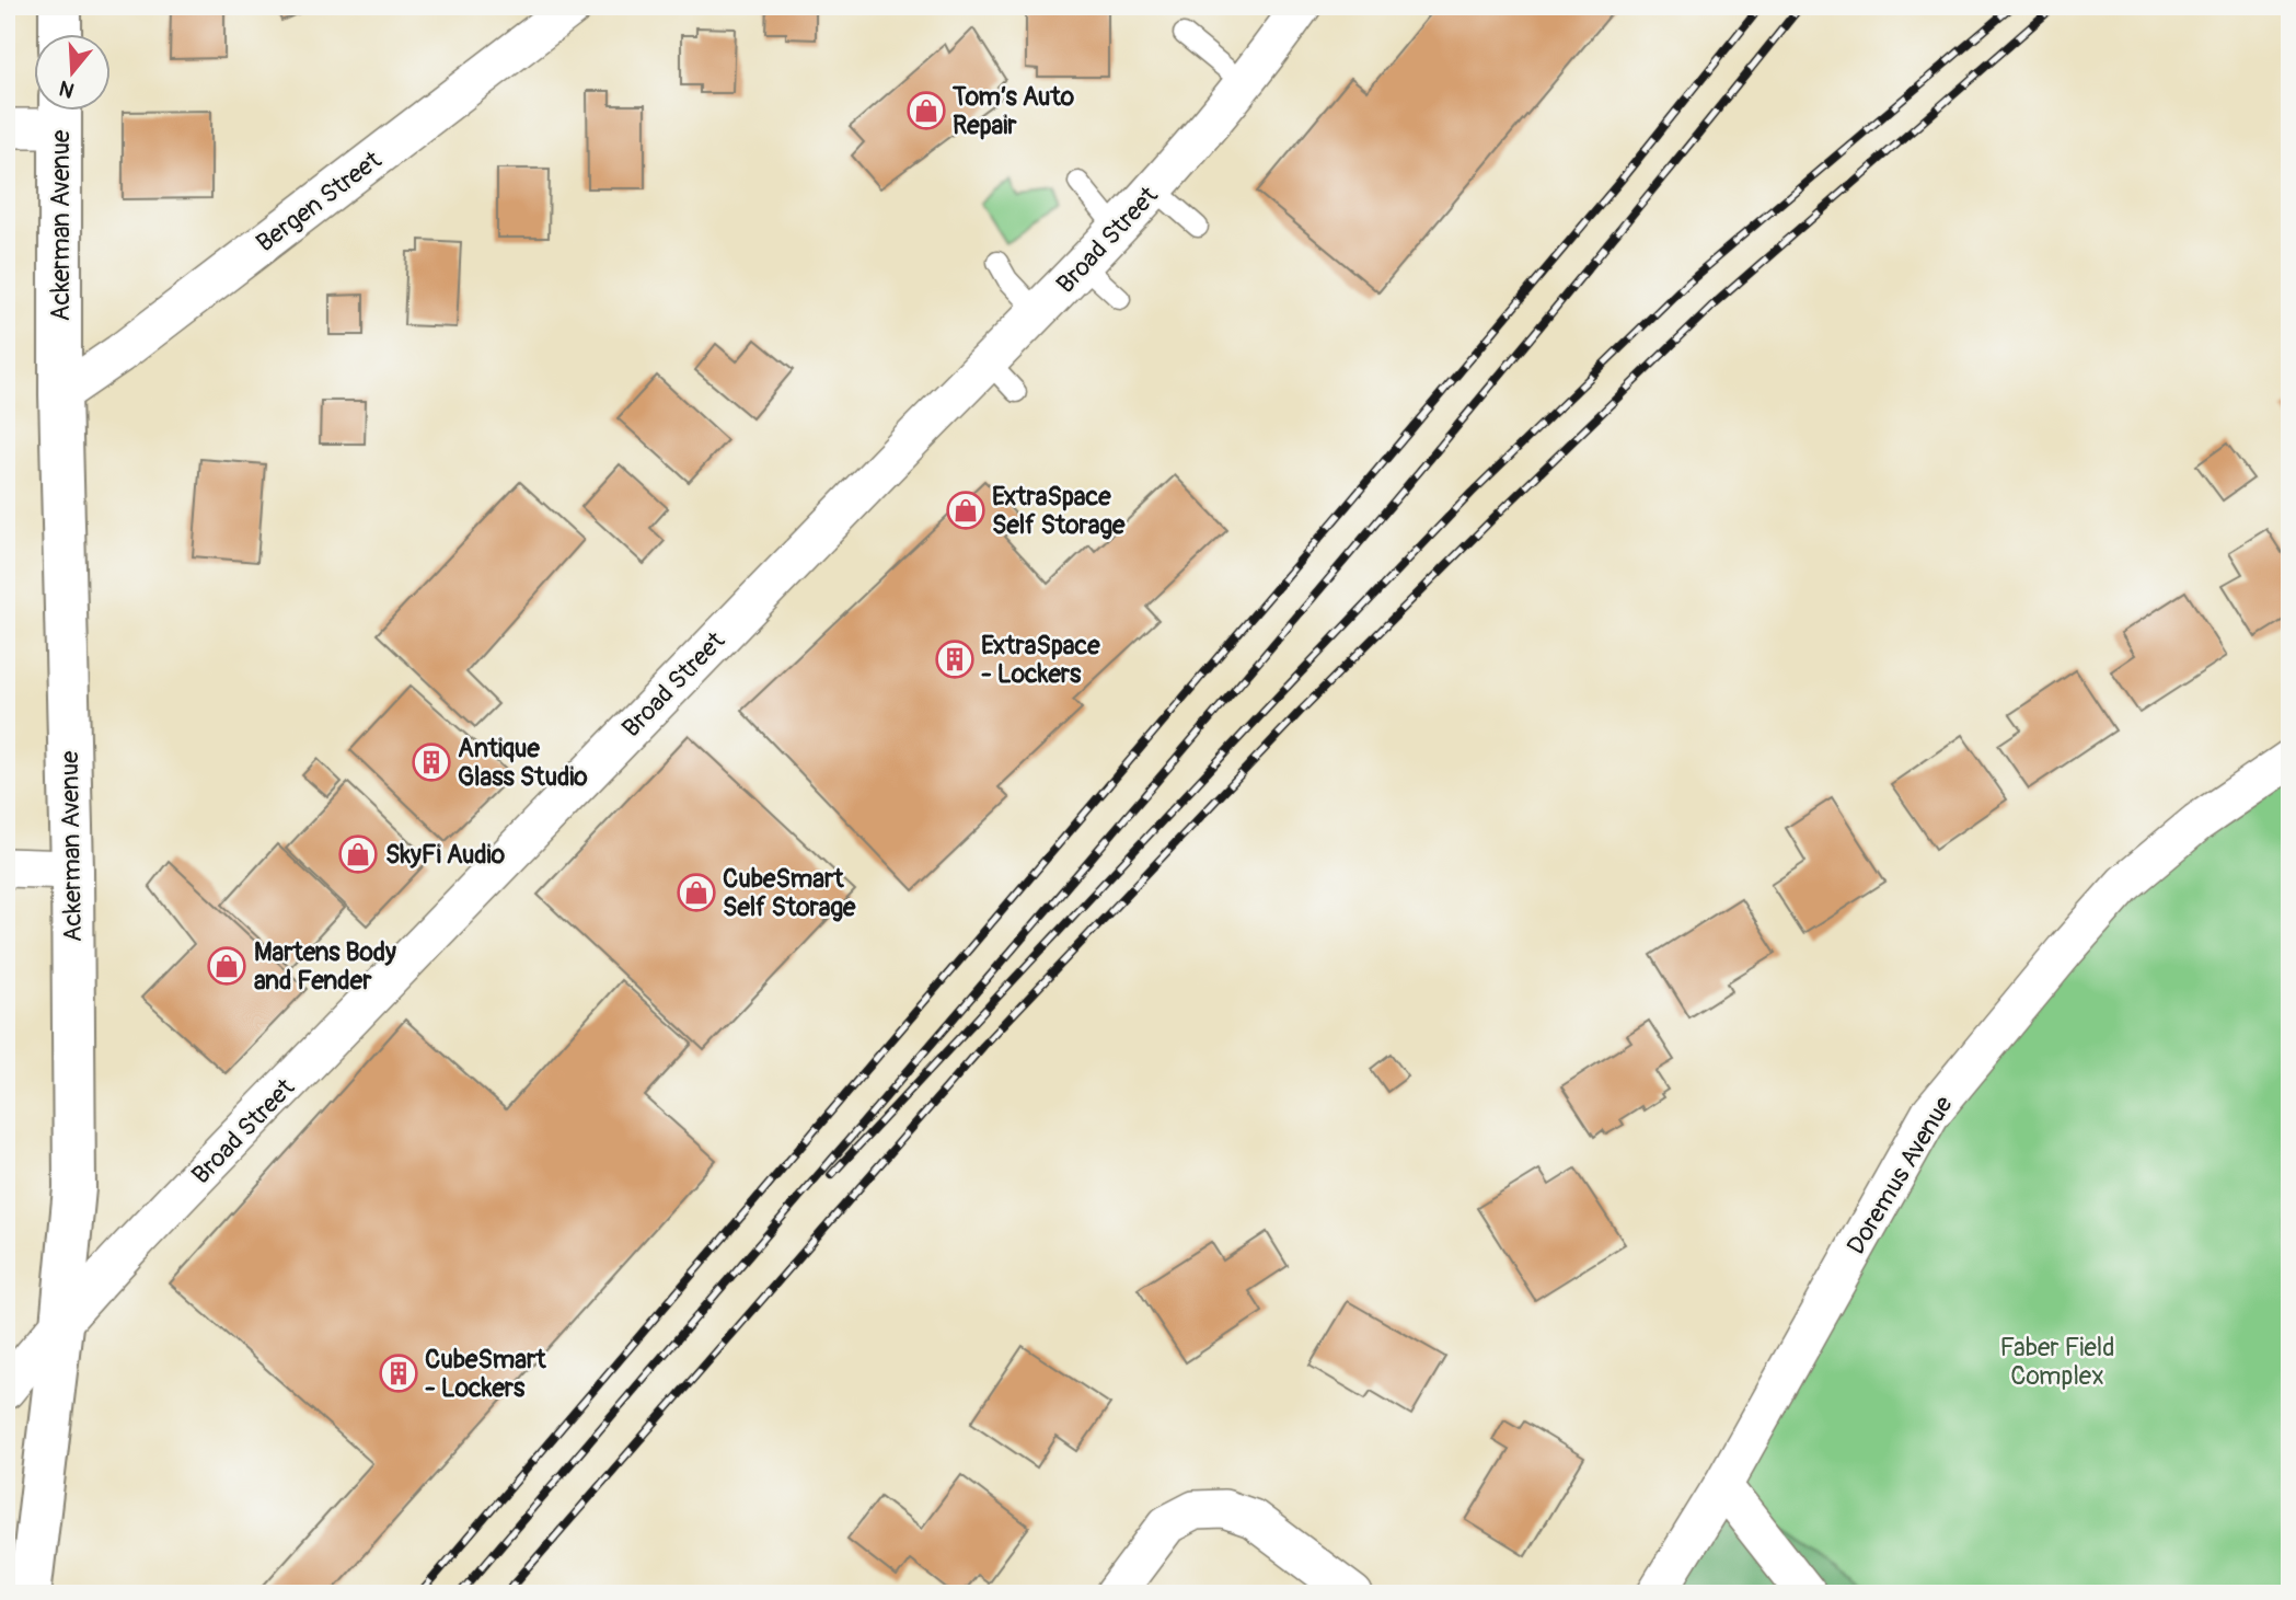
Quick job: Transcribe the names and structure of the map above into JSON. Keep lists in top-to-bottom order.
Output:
{
  "streets": {
    "street": [
      "Bergen Street",
      "Ackerman Avenue",
      "Broad Street",
      "Doremus Avenue"
    ]
  },
  "crossings": [
    ["Bergen Street", "Ackerman Avenue"],
    ["Ackerman Avenue", "Broad Street"]
  ],
  "parks": ["Faber Field Complex"],
  "places": {
    "shop": [
      "Tom’s Auto Repair",
      "ExtraSpace Self Storage",
      "SkyFi Audio",
      "CubeSmart Self Storage",
      "Martens Body and Fender"
    ],
    "building": ["ExtraSpace - Lockers", "Antique Glass Studio", "CubeSmart - Lockers"]
  },
  "north": "bottom"
}
